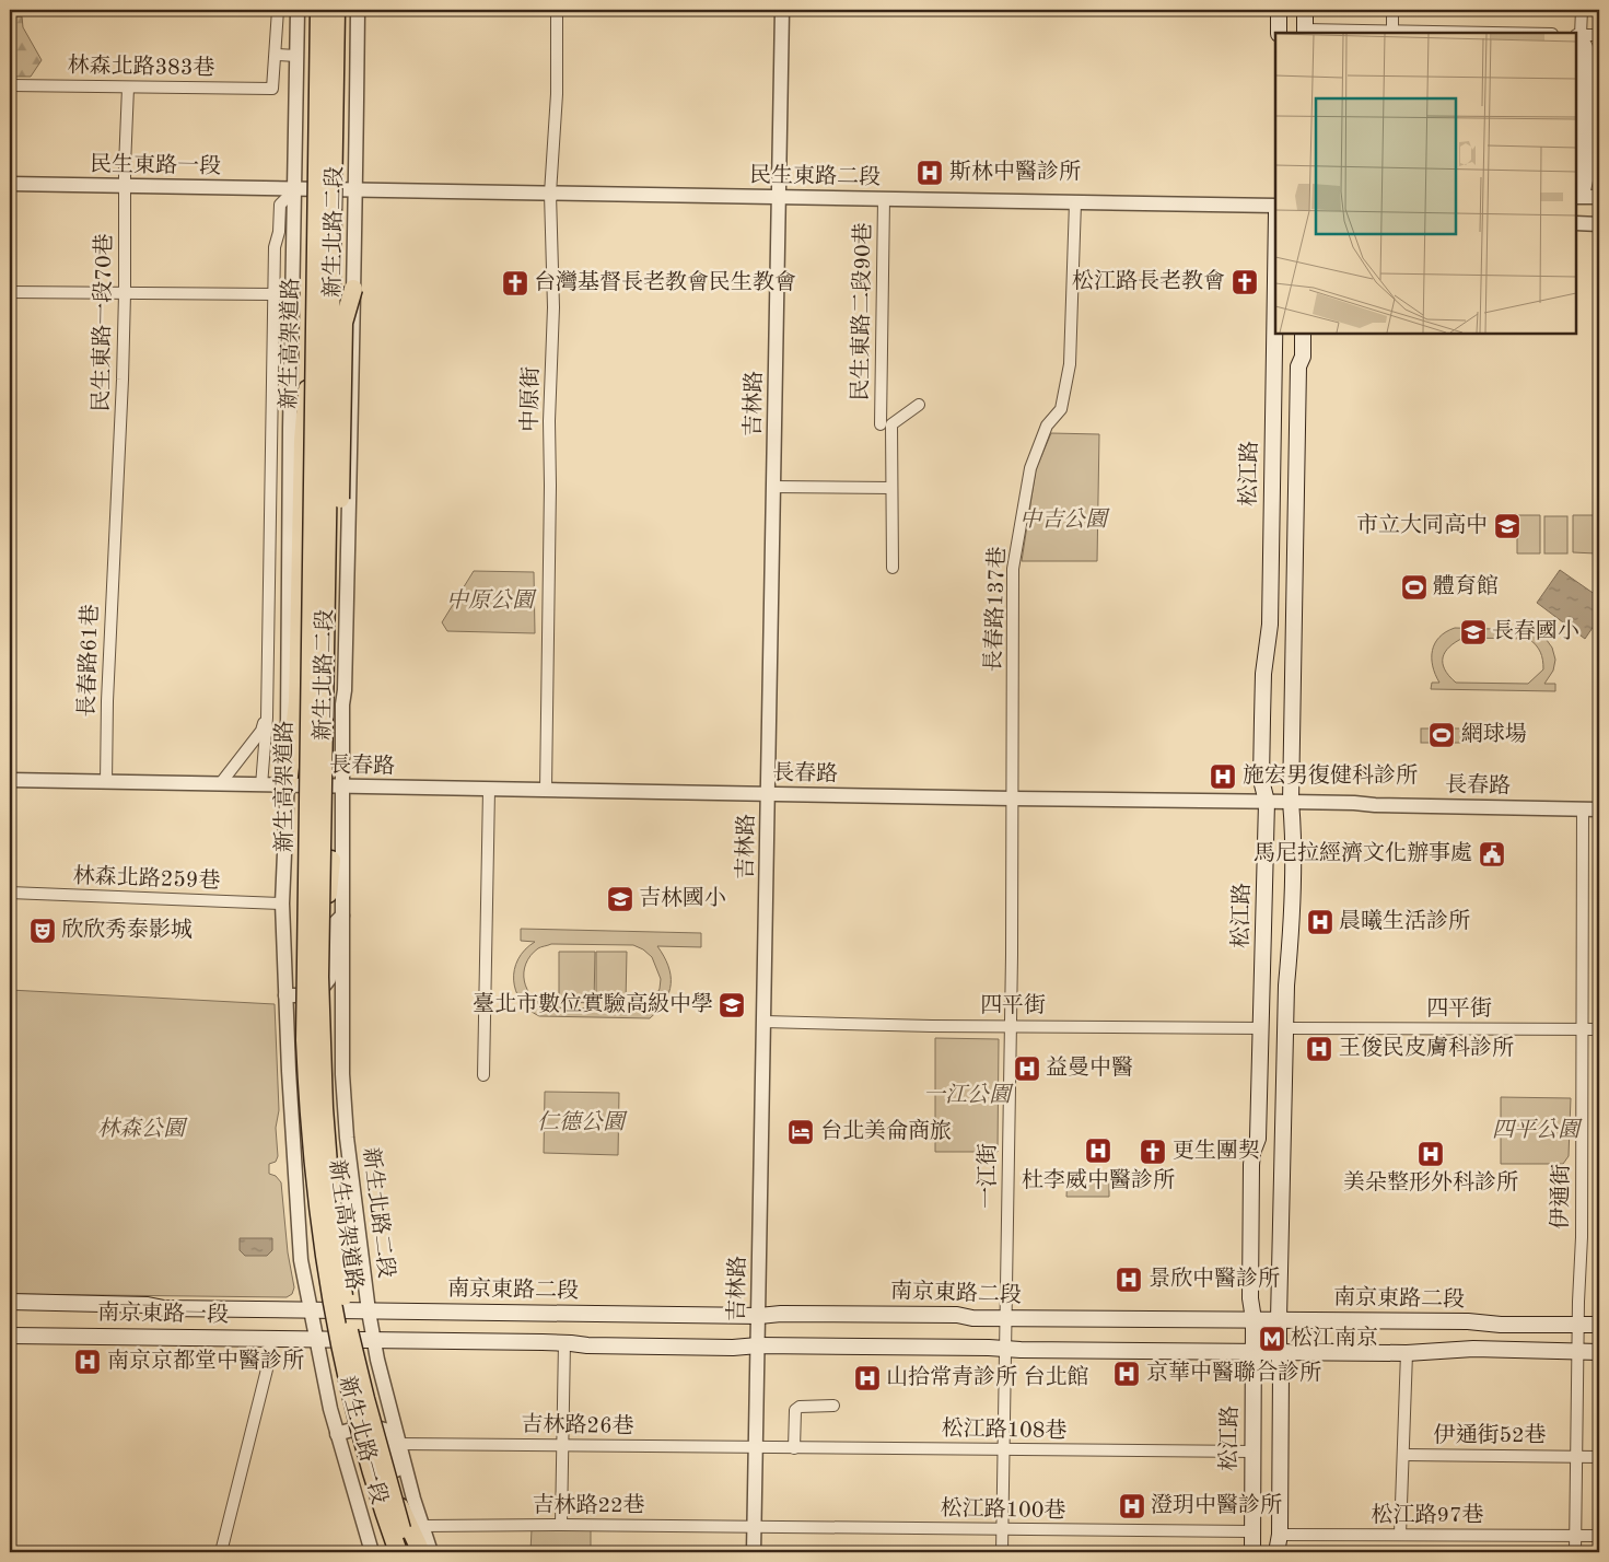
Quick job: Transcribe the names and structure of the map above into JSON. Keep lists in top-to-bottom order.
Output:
{
  "streets": {
    "highway": ["新生高架道路"],
    "main road": ["松江路", "南京東路二段", "南京東路一段"],
    "street": [
      "林森北路383巷",
      "民生東路一段",
      "民生東路二段",
      "新生北路二段",
      "民生東路二段90巷",
      "民生東路一段70巷",
      "中原街",
      "吉林路",
      "長春路137巷",
      "長春路61巷",
      "長春路",
      "林森北路259巷",
      "四平街",
      "一江街",
      "伊通街",
      "吉林路26巷",
      "松江路108巷",
      "伊通街52巷",
      "新生北路一段",
      "吉林路22巷",
      "松江路100巷",
      "松江路97巷"
    ]
  },
  "crossings": [
    ["林森北路383巷", "民生東路一段70巷"],
    ["民生東路一段", "民生東路二段"],
    ["民生東路一段", "新生北路二段"],
    ["民生東路一段", "民生東路一段70巷"],
    ["民生東路二段", "新生北路二段"],
    ["民生東路二段", "民生東路二段90巷"],
    ["民生東路二段", "中原街"],
    ["民生東路二段", "吉林路"],
    ["民生東路二段", "長春路137巷"],
    ["新生北路二段", "長春路"],
    ["新生北路二段", "林森北路259巷"],
    ["新生北路二段", "南京東路二段"],
    ["新生北路二段", "南京東路一段"],
    ["新生北路二段", "新生北路一段"],
    ["民生東路一段70巷", "長春路61巷"],
    ["中原街", "長春路"],
    ["吉林路", "長春路"],
    ["吉林路", "四平街"],
    ["吉林路", "南京東路二段"],
    ["吉林路", "吉林路26巷"],
    ["吉林路", "松江路108巷"],
    ["吉林路", "吉林路22巷"],
    ["吉林路", "松江路100巷"],
    ["松江路", "長春路"],
    ["松江路", "四平街"],
    ["松江路", "南京東路二段"],
    ["松江路", "松江路108巷"],
    ["松江路", "松江路100巷"],
    ["長春路137巷", "長春路"],
    ["長春路137巷", "一江街"],
    ["長春路61巷", "長春路"],
    ["長春路", "一江街"],
    ["長春路", "伊通街"],
    ["四平街", "一江街"],
    ["四平街", "伊通街"],
    ["一江街", "南京東路二段"],
    ["一江街", "松江路108巷"],
    ["一江街", "松江路100巷"],
    ["伊通街", "南京東路二段"],
    ["伊通街", "伊通街52巷"],
    ["伊通街", "松江路97巷"],
    ["南京東路二段", "南京東路一段"],
    ["南京東路一段", "新生北路一段"],
    ["吉林路26巷", "松江路108巷"],
    ["吉林路26巷", "新生北路一段"],
    ["新生北路一段", "吉林路22巷"],
    ["吉林路22巷", "松江路100巷"]
  ],
  "parks": [
    "中吉公園",
    "中原公園",
    "一江公園",
    "仁德公園",
    "林森公園",
    "四平公園"
  ],
  "places": {
    "hospital": [
      "斯林中醫診所",
      "施宏男復健科診所",
      "晨曦生活診所",
      "王俊民皮膚科診所",
      "益曼中醫",
      "杜李威中醫診所",
      "美朵整形外科診所",
      "景欣中醫診所",
      "南京京都堂中醫診所",
      "京華中醫聯合診所",
      "山拾常青診所 台北館",
      "澄玥中醫診所"
    ],
    "church": ["松江路長老教會", "台灣基督長老教會民生教會", "更生團契"],
    "school or university": [
      "市立大同高中",
      "長春國小",
      "吉林國小",
      "臺北市數位實驗高級中學"
    ],
    "sports": ["體育館", "網球場"],
    "public building": ["馬尼拉經濟文化辦事處"],
    "theatre": ["欣欣秀泰影城"],
    "hotel": ["台北美侖商旅"],
    "metro station": ["松江南京"]
  }
}
